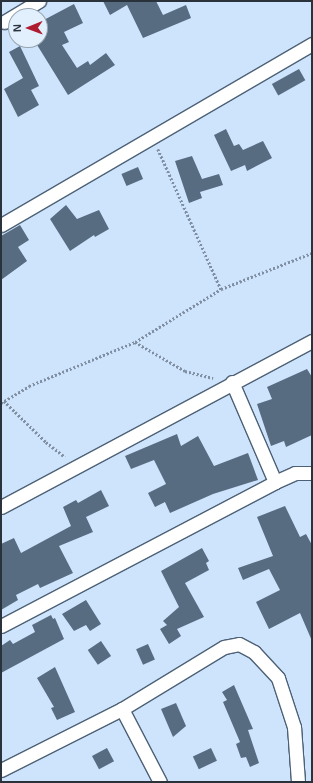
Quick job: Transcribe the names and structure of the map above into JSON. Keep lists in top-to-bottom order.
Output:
{
  "north": "left"
}
